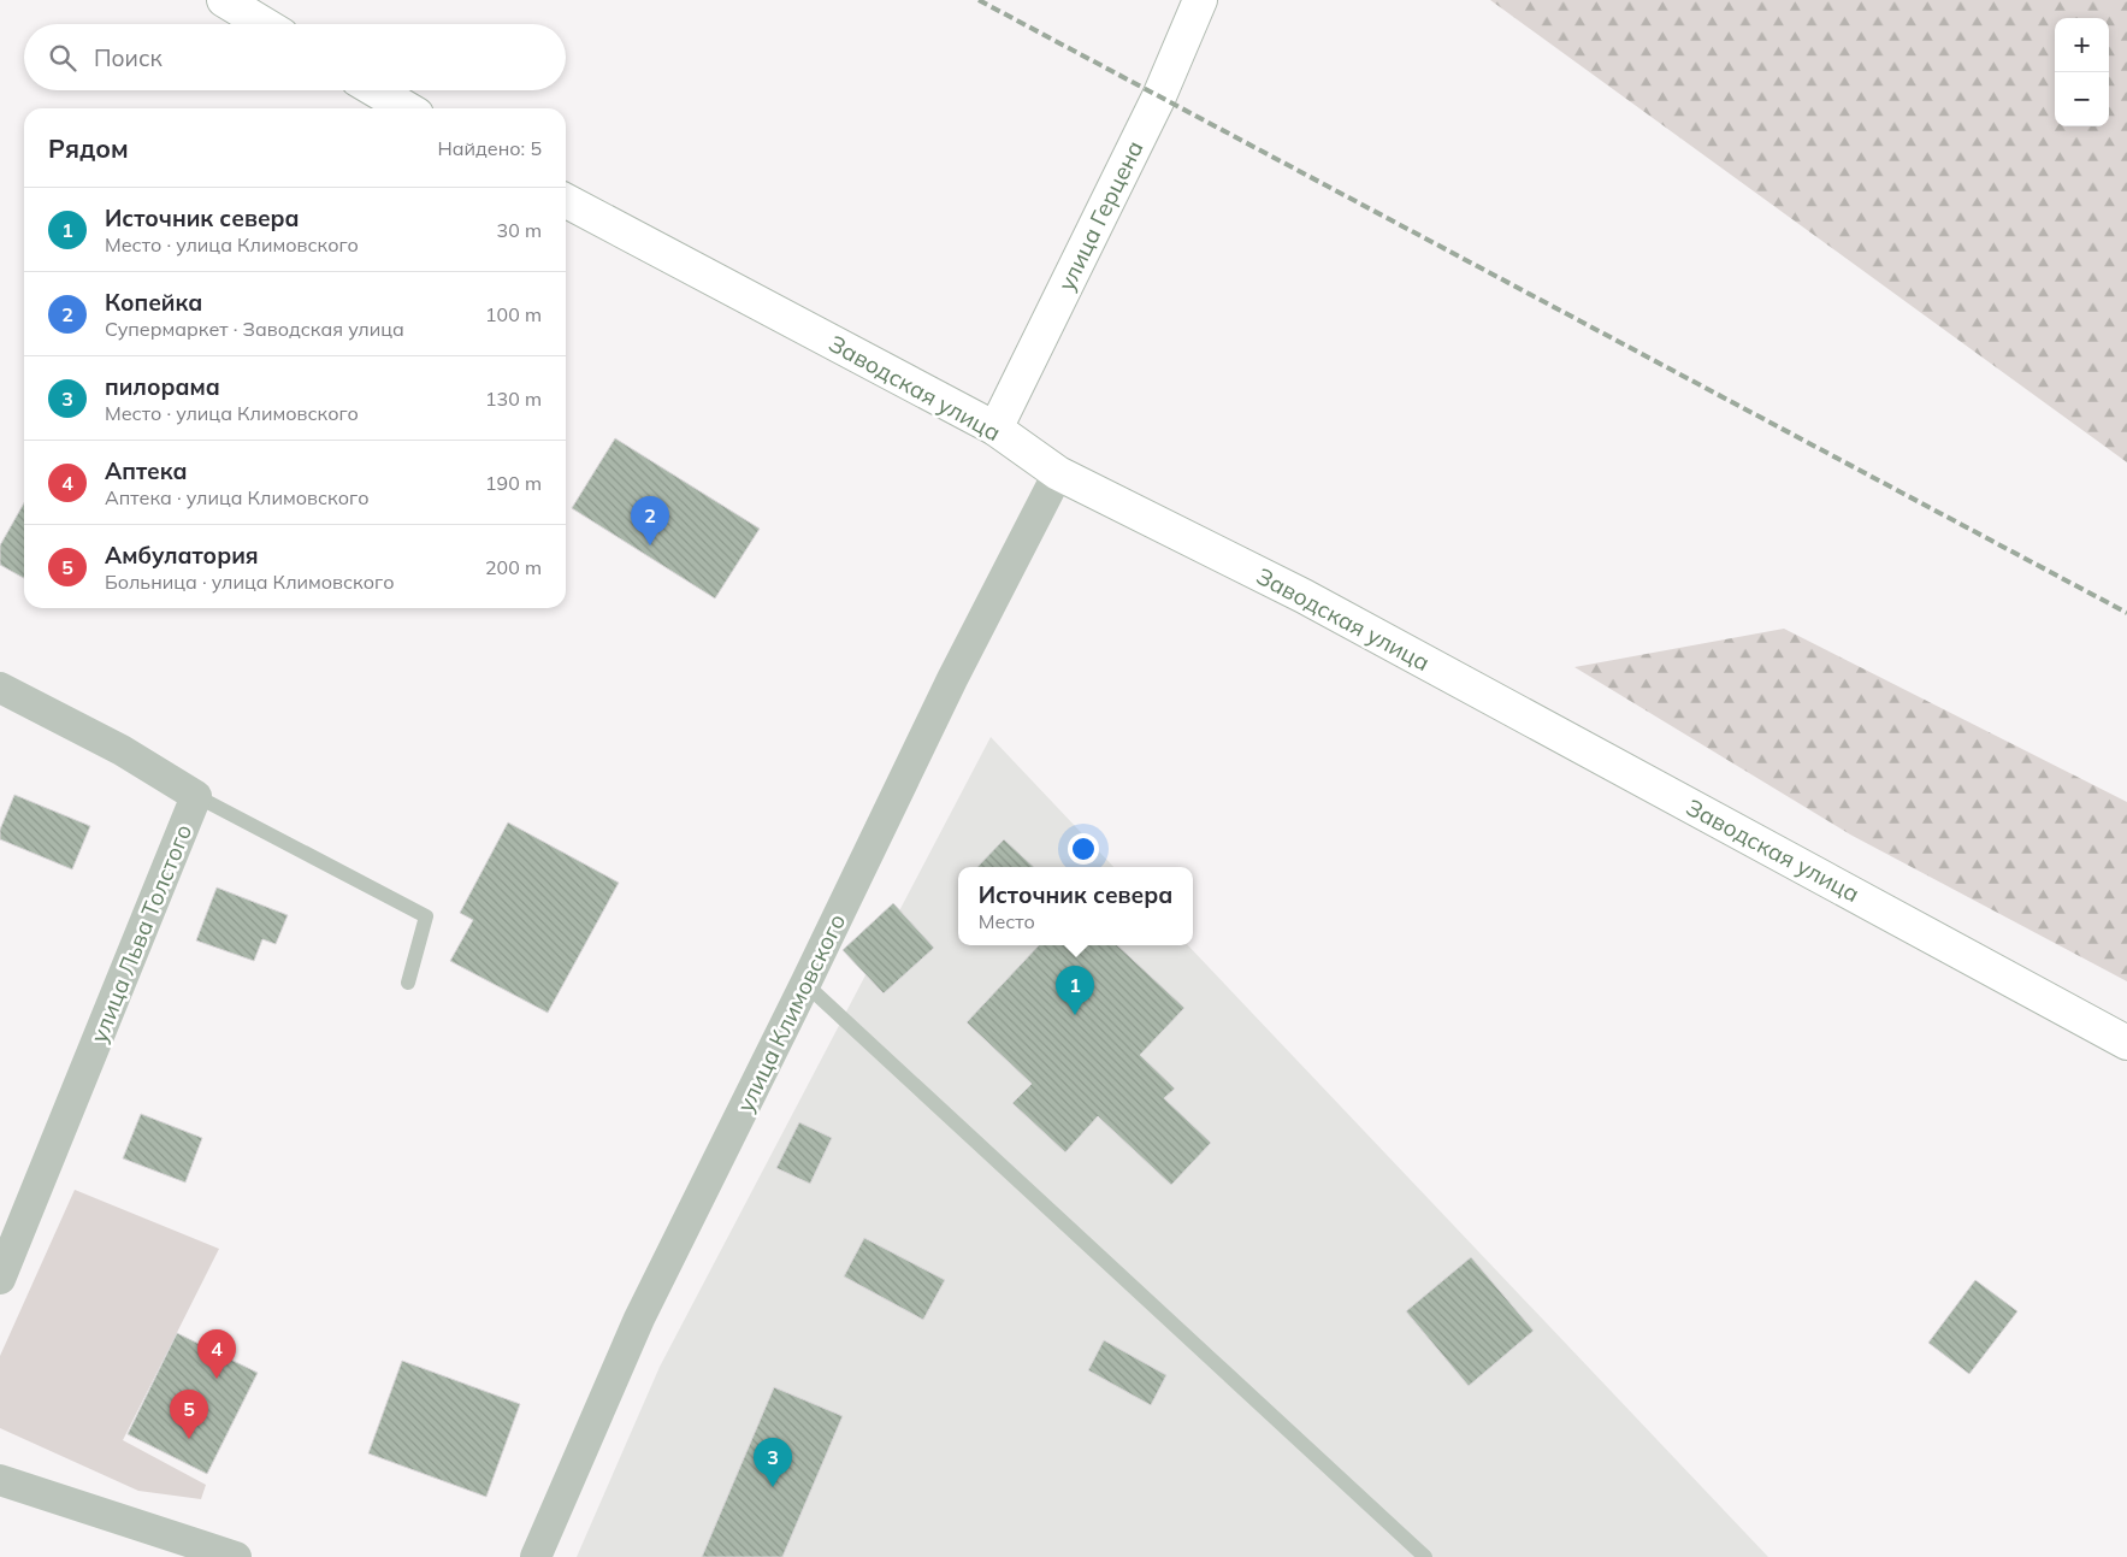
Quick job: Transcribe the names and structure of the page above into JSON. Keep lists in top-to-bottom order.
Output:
{
  "streets": {
    "main road": ["улица Герцена", "Заводская улица"],
    "street": ["улица Льва Толстого", "улица Климовского"]
  },
  "crossings": [
    ["улица Герцена", "Заводская улица"],
    ["Заводская улица", "улица Климовского"]
  ],
  "page": {
    "map_buttons": ["+", "−"],
    "search": "Поиск",
    "heading": ["Рядом", "Найдено: 5"],
    "list": [
      {
        "mark": "1",
        "name": "Источник севера",
        "note": "Место · улица Климовского",
        "value": "30 m"
      },
      {
        "mark": "2",
        "name": "Копейка",
        "note": "Супермаркет · Заводская улица",
        "value": "100 m"
      },
      {
        "mark": "3",
        "name": "пилорама",
        "note": "Место · улица Климовского",
        "value": "130 m"
      },
      {
        "mark": "4",
        "name": "Аптека",
        "note": "Аптека · улица Климовского",
        "value": "190 m"
      },
      {
        "mark": "5",
        "name": "Амбулатория",
        "note": "Больница · улица Климовского",
        "value": "200 m"
      }
    ],
    "pins": [
      "2",
      "1",
      "4",
      "5",
      "3"
    ],
    "popup": ["Источник севера", "Место"]
  }
}
